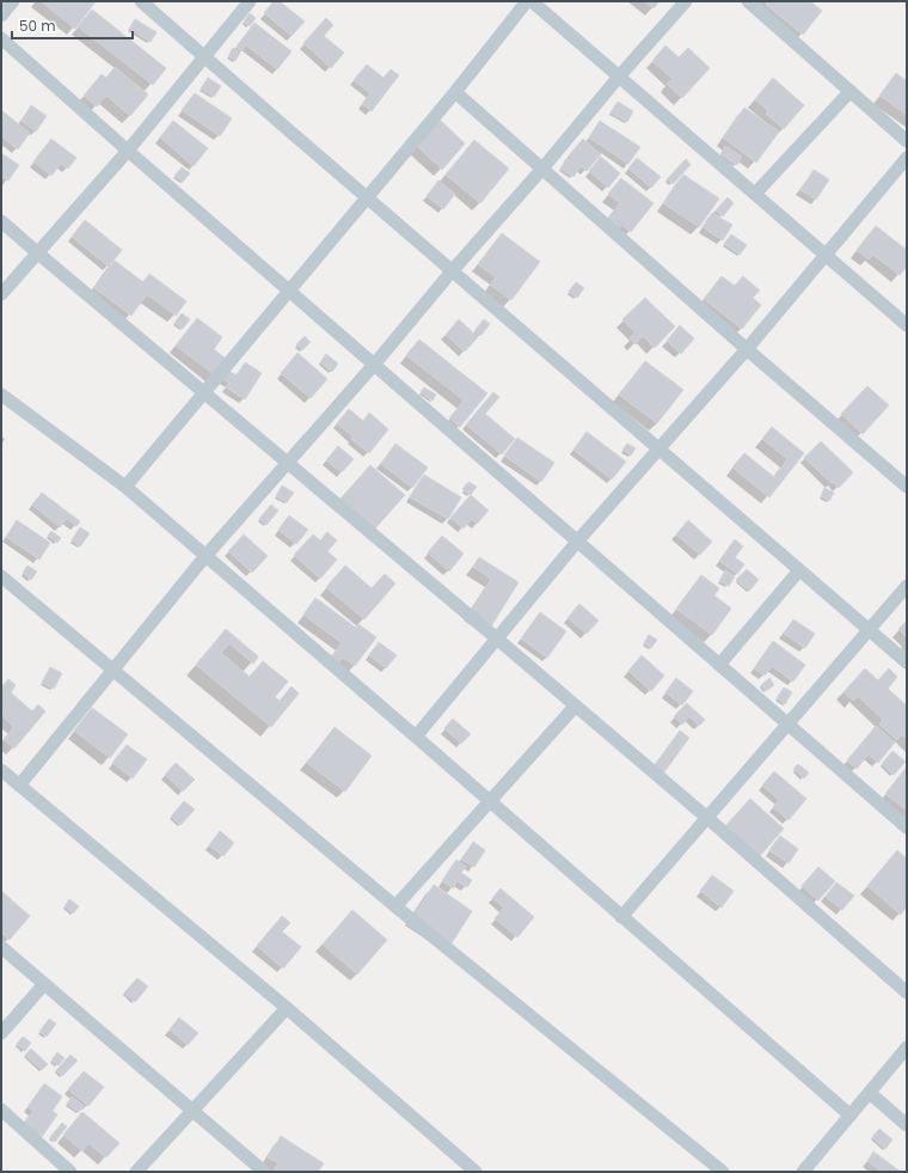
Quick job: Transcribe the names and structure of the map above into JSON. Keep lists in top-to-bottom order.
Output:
{
  "scale_bar": "50 m"
}
